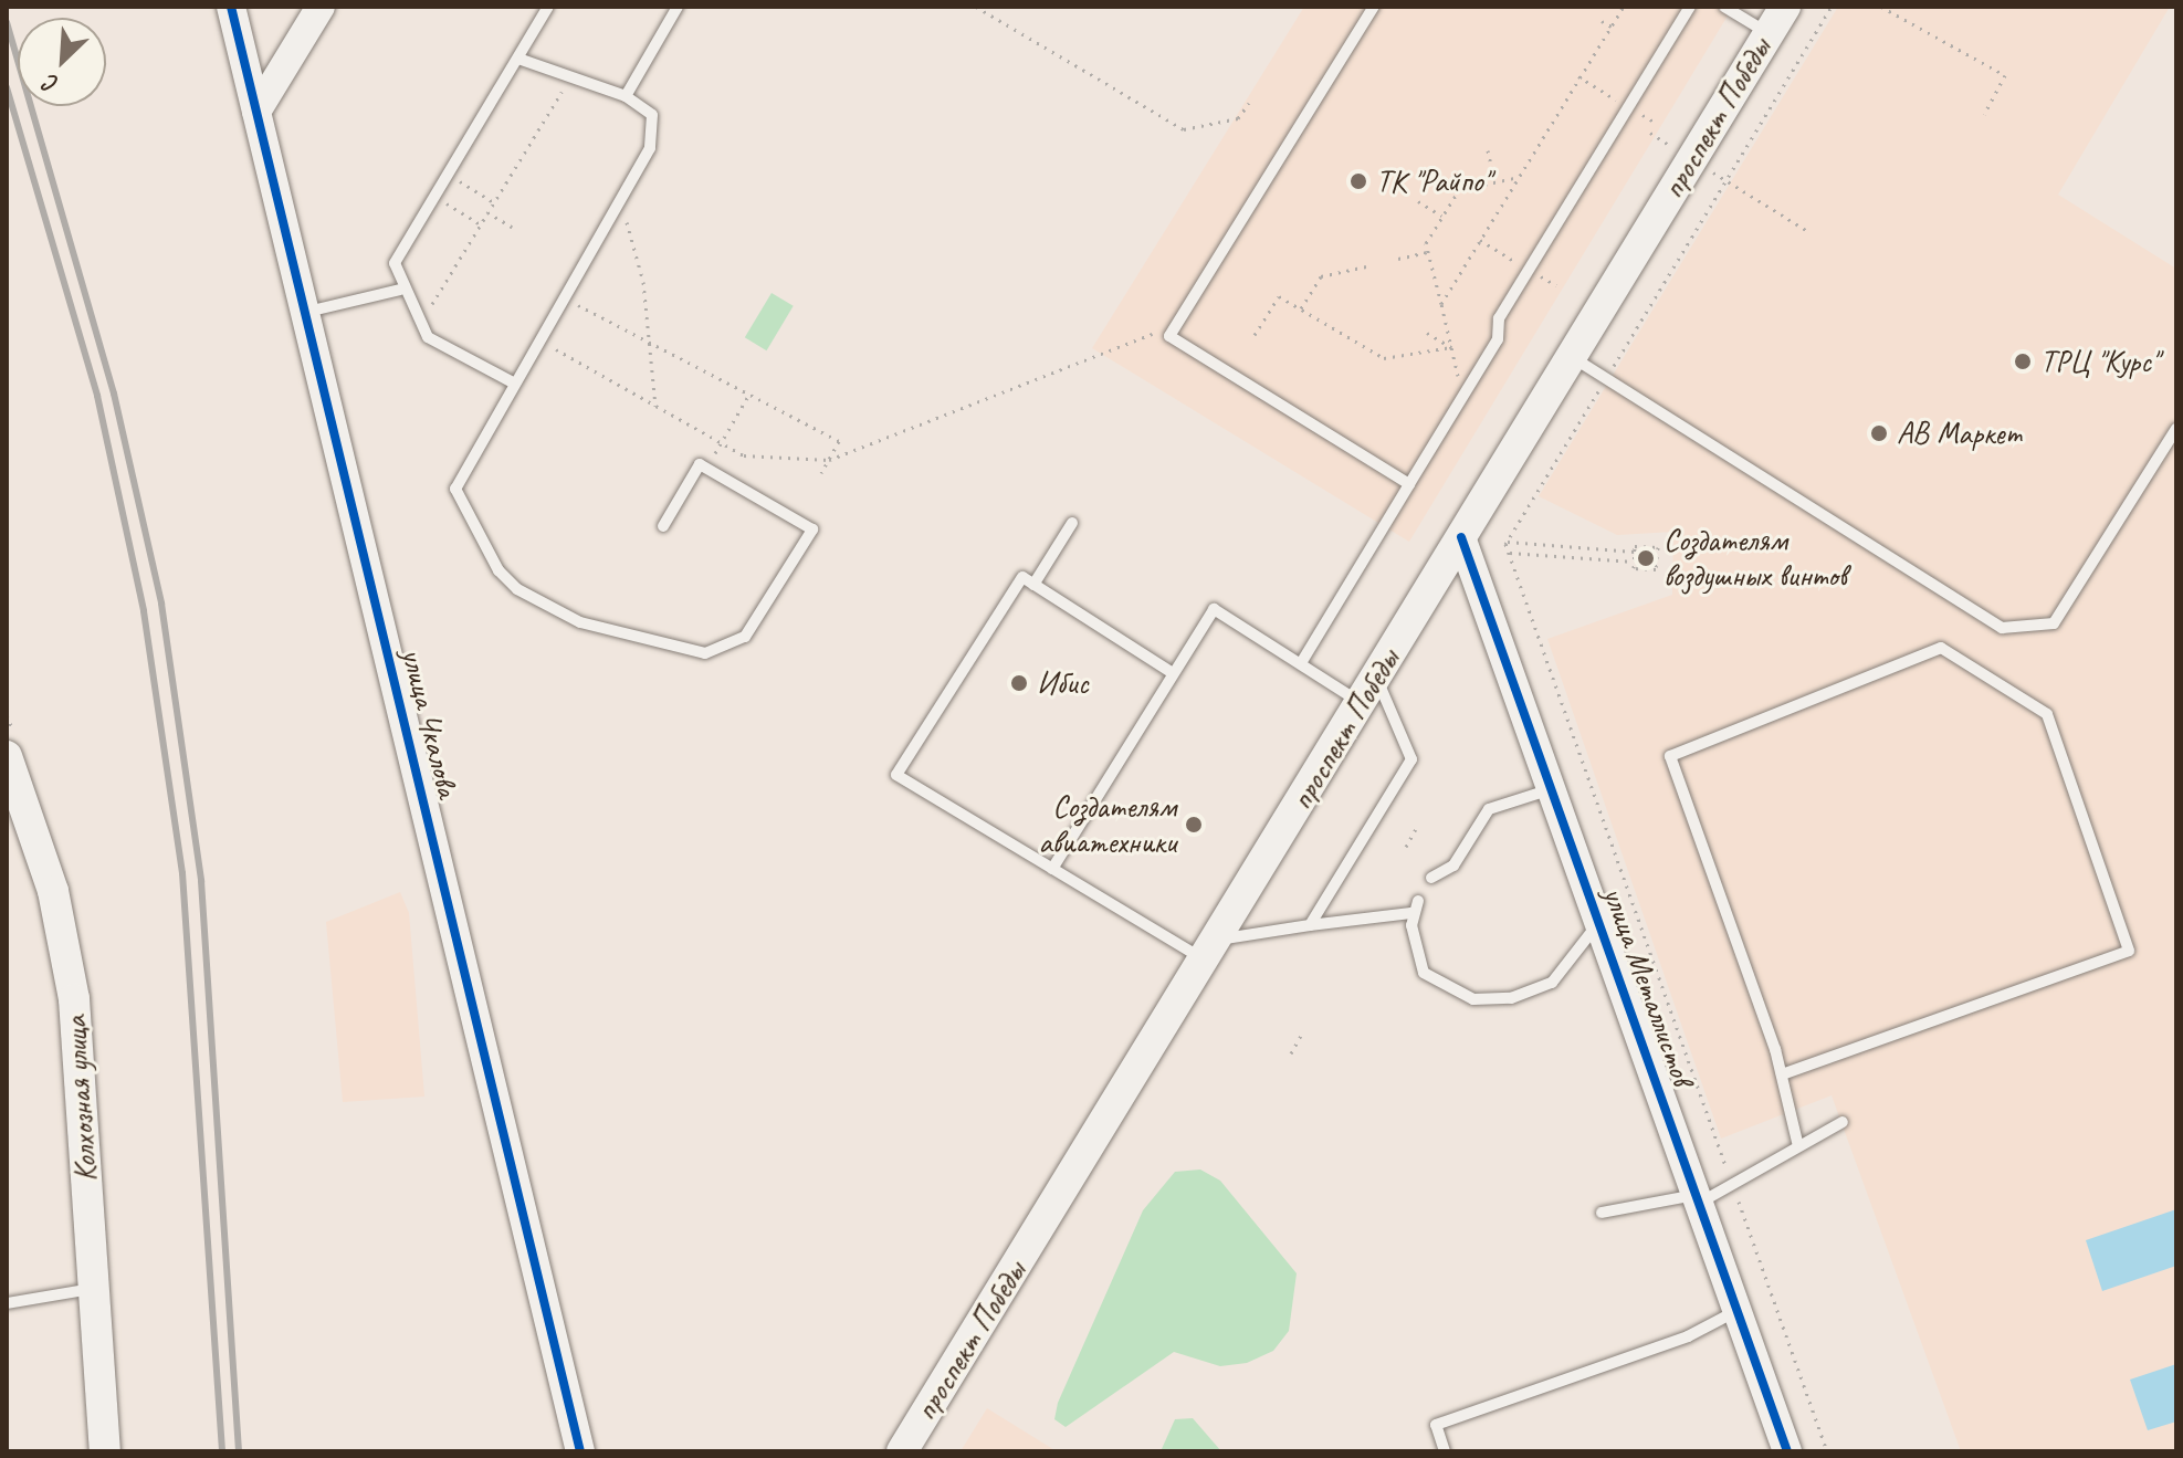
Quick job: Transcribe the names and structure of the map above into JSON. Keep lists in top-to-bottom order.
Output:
{
  "streets": {
    "main road": ["проспект Победы", "Колхозная улица"],
    "street": ["улица Чкалова", "улица Металлистов"]
  },
  "crossings": [
    ["проспект Победы", "улица Металлистов"]
  ],
  "places": [
    "ТК \"Райпо\"",
    "ТРЦ \"Курс\"",
    "АВ Маркет",
    "Создателям воздушных винтов",
    "Ибис",
    "Создателям авиатехники"
  ],
  "north": "bottom left"
}
